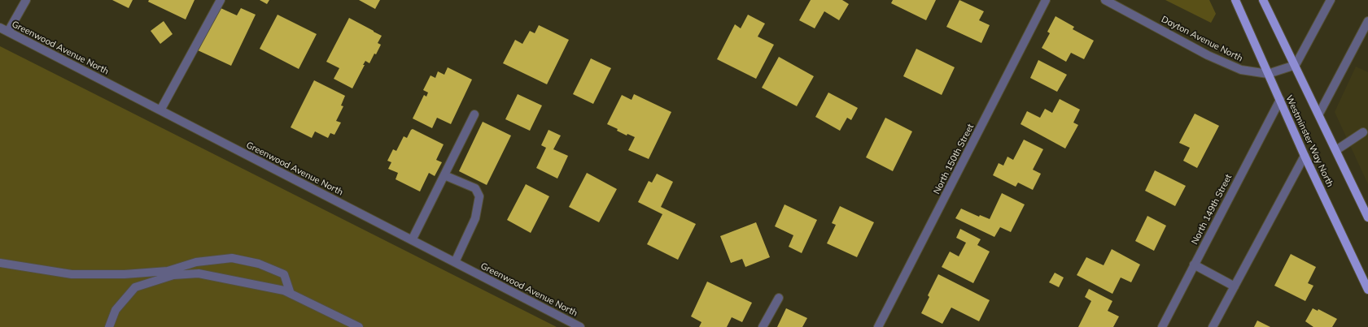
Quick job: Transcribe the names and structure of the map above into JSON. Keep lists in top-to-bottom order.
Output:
{
  "streets": {
    "main road": ["Westminster Way North"],
    "street": [
      "Dayton Avenue North",
      "Greenwood Avenue North",
      "North 150th Street",
      "North 149th Street"
    ]
  },
  "crossings": [
    ["Dayton Avenue North", "Westminster Way North"],
    ["Westminster Way North", "North 149th Street"]
  ]
}
